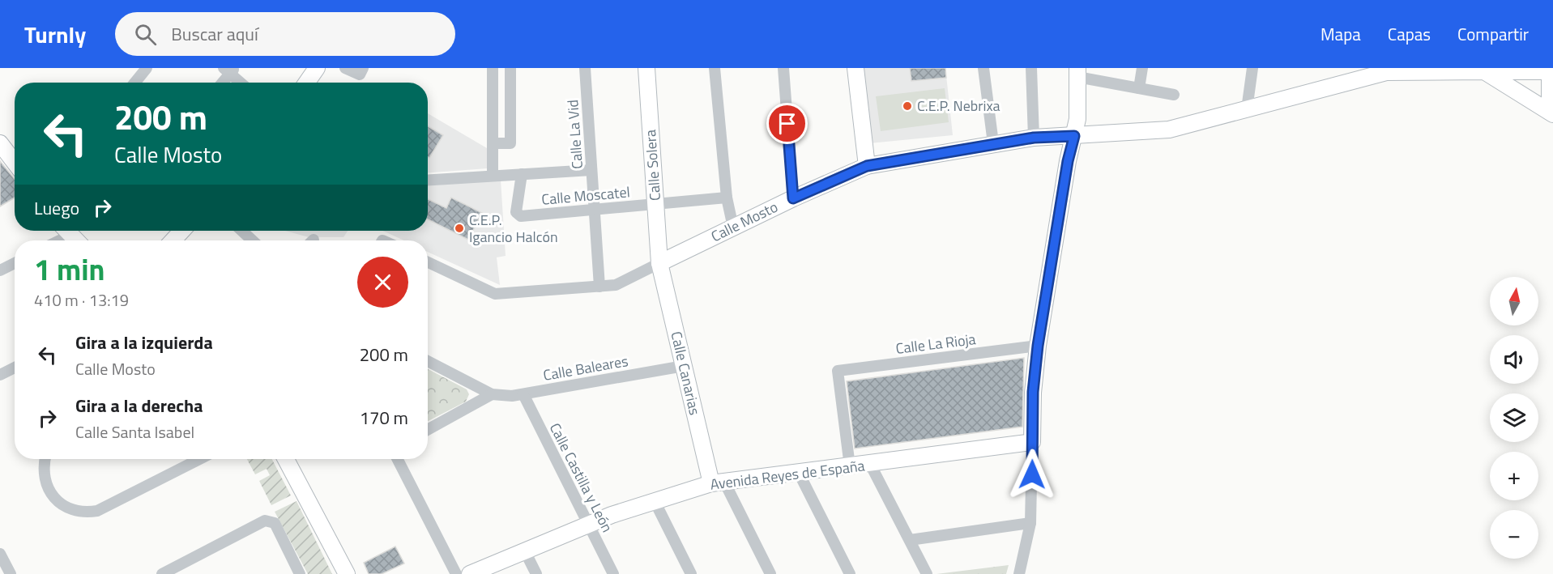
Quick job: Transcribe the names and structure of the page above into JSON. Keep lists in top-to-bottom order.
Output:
{
  "streets": {
    "street": [
      "Calle La Vid",
      "Calle Solera",
      "Calle Moscatel",
      "Calle Mosto",
      "Calle La Rioja",
      "Calle Baleares",
      "Calle Canarias",
      "Avenida Reyes de España",
      "Calle Castilla y León"
    ]
  },
  "crossings": [
    ["Calle La Vid", "Calle Moscatel"],
    ["Calle La Vid", "Calle Mosto"],
    ["Calle Solera", "Calle Moscatel"],
    ["Calle Solera", "Calle Mosto"],
    ["Calle Solera", "Calle Canarias"],
    ["Calle Mosto", "Calle Canarias"],
    ["Calle La Rioja", "Avenida Reyes de España"],
    ["Calle Baleares", "Calle Canarias"],
    ["Calle Baleares", "Calle Castilla y León"],
    ["Calle Canarias", "Avenida Reyes de España"],
    ["Avenida Reyes de España", "Calle Castilla y León"]
  ],
  "places": ["C.E.P. Nebrixa", "C.E.P. Igancio Halcón"],
  "north": "top",
  "page": {
    "header": "Turnly",
    "search": "Buscar aquí",
    "nav": ["Mapa", "Capas", "Compartir"],
    "turn": ["200 m", "Calle Mosto"],
    "then": "Luego",
    "heading": ["1 min", "410 m · 13:19"],
    "map_buttons": ["+", "−"],
    "list": [
      {
        "name": "Gira a la izquierda",
        "note": "Calle Mosto",
        "value": "200 m"
      },
      {
        "name": "Gira a la derecha",
        "note": "Calle Santa Isabel",
        "value": "170 m"
      }
    ]
  }
}
